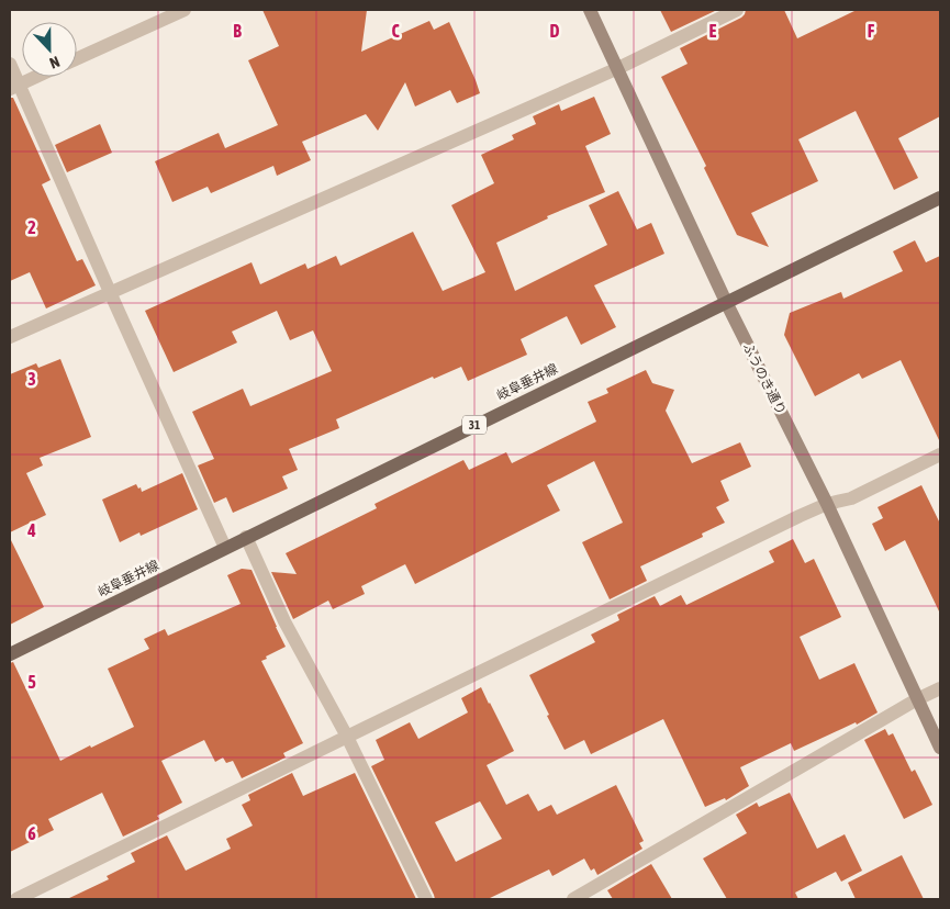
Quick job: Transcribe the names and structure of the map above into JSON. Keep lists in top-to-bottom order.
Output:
{
  "streets": {
    "main road": ["岐阜垂井線", "31"],
    "street": ["ふうのき通り"]
  },
  "crossings": [
    ["ふうのき通り", "岐阜垂井線"]
  ],
  "north": "bottom",
  "grid": {
    "columns": [
      "B",
      "C",
      "D",
      "E",
      "F"
    ],
    "rows": [
      "2",
      "3",
      "4",
      "5",
      "6"
    ]
  }
}
